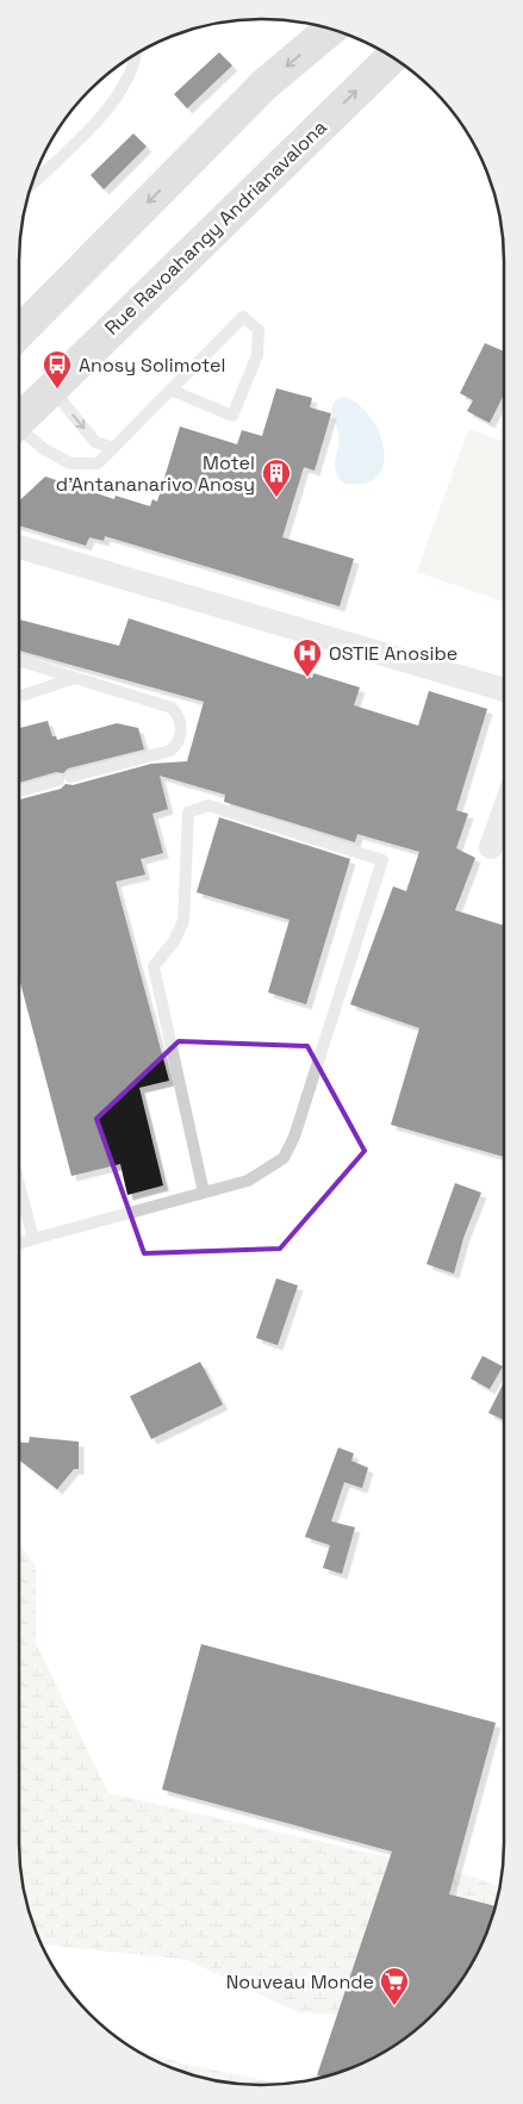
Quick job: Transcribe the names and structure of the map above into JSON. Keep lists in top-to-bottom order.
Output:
{
  "streets": {
    "main road": ["Rue Ravoahangy Andrianavalona"]
  },
  "places": {
    "bus stop": ["Anosy Solimotel"],
    "building": ["Motel d'Antananarivo Anosy"],
    "hospital": ["OSTIE Anosibe"],
    "supermarket": ["Nouveau Monde"]
  }
}
